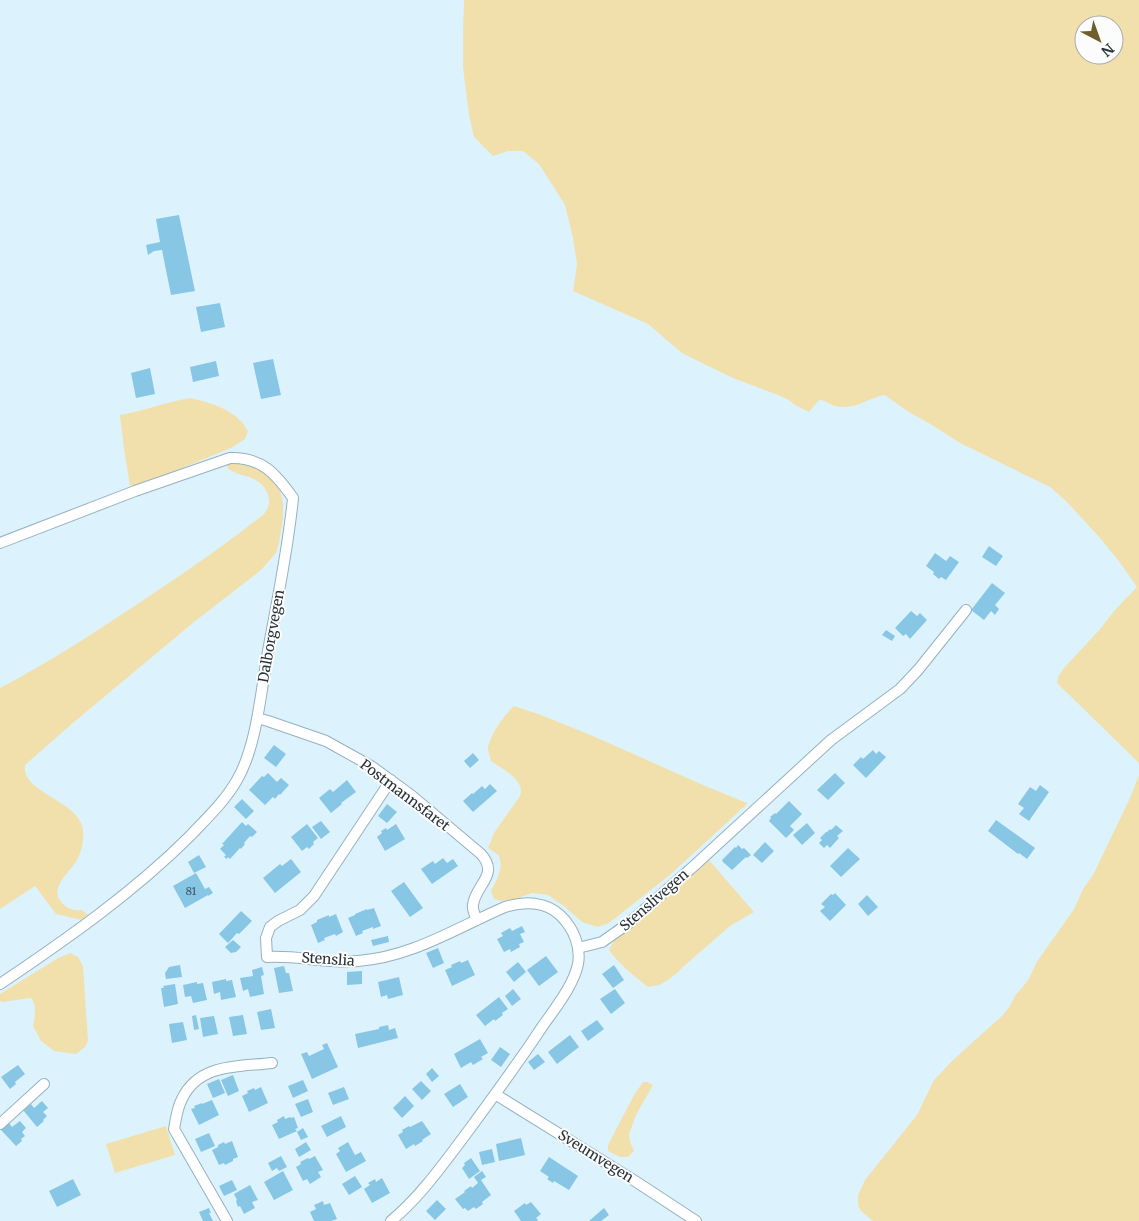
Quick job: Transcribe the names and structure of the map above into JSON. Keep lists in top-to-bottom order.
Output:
{
  "streets": {
    "street": [
      "Dalborgvegen",
      "Postmannsfaret",
      "Stenslivegen",
      "Stenslia",
      "Sveumvegen"
    ]
  },
  "crossings": [
    ["Dalborgvegen", "Postmannsfaret"],
    ["Postmannsfaret", "Stenslia"],
    ["Stenslivegen", "Stenslia"]
  ],
  "house_numbers": ["81"],
  "north": "bottom right"
}
